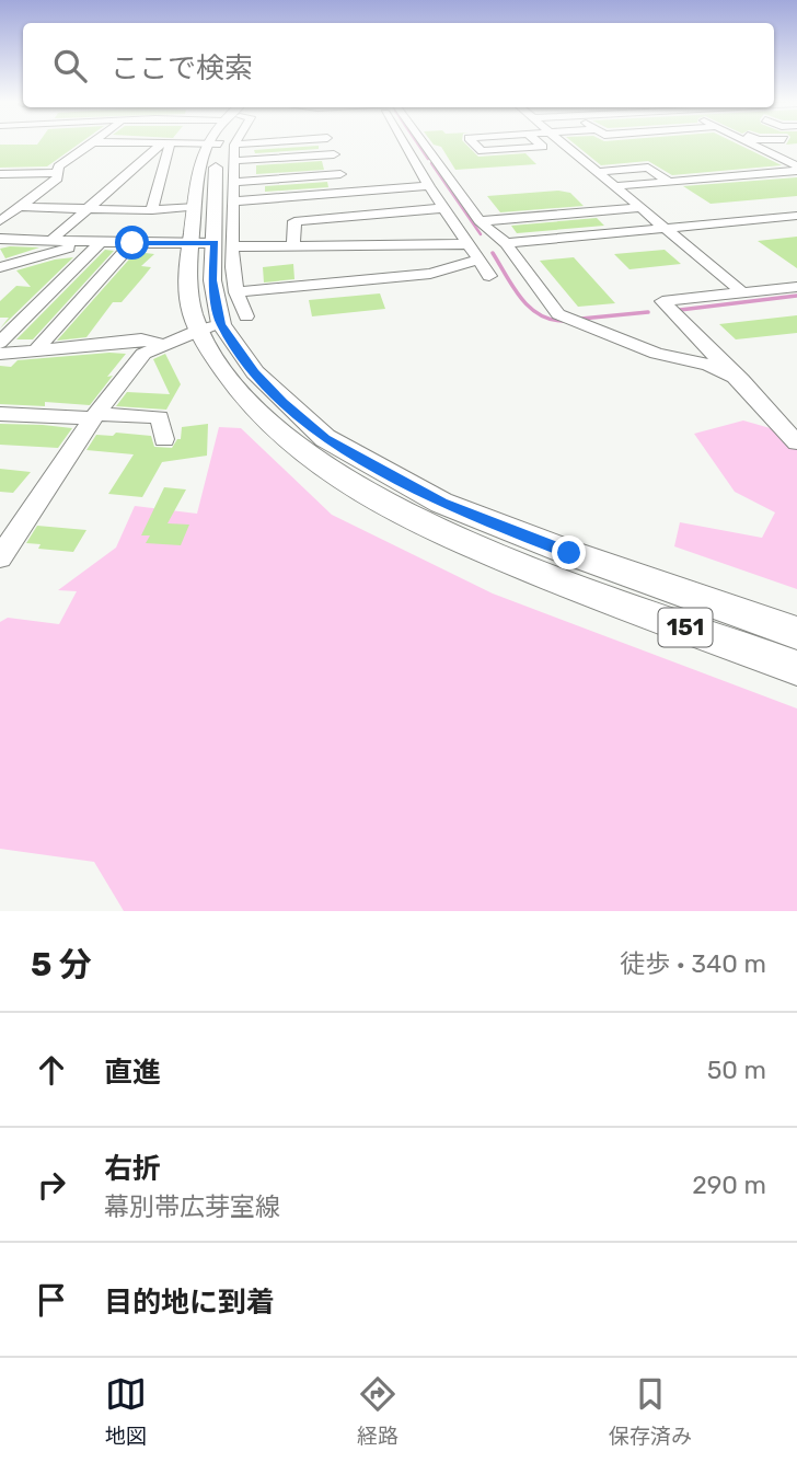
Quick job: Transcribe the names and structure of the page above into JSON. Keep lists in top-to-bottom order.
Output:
{
  "streets": {
    "main road": ["151"]
  },
  "page": {
    "search": "ここで検索",
    "heading": ["5 分", "徒歩 · 340 m"],
    "list": [
      ["直進", "50 m"],
      ["右折", "幕別帯広芽室線", "290 m"],
      "目的地に到着"
    ],
    "nav": ["地図", "経路", "保存済み"]
  }
}
